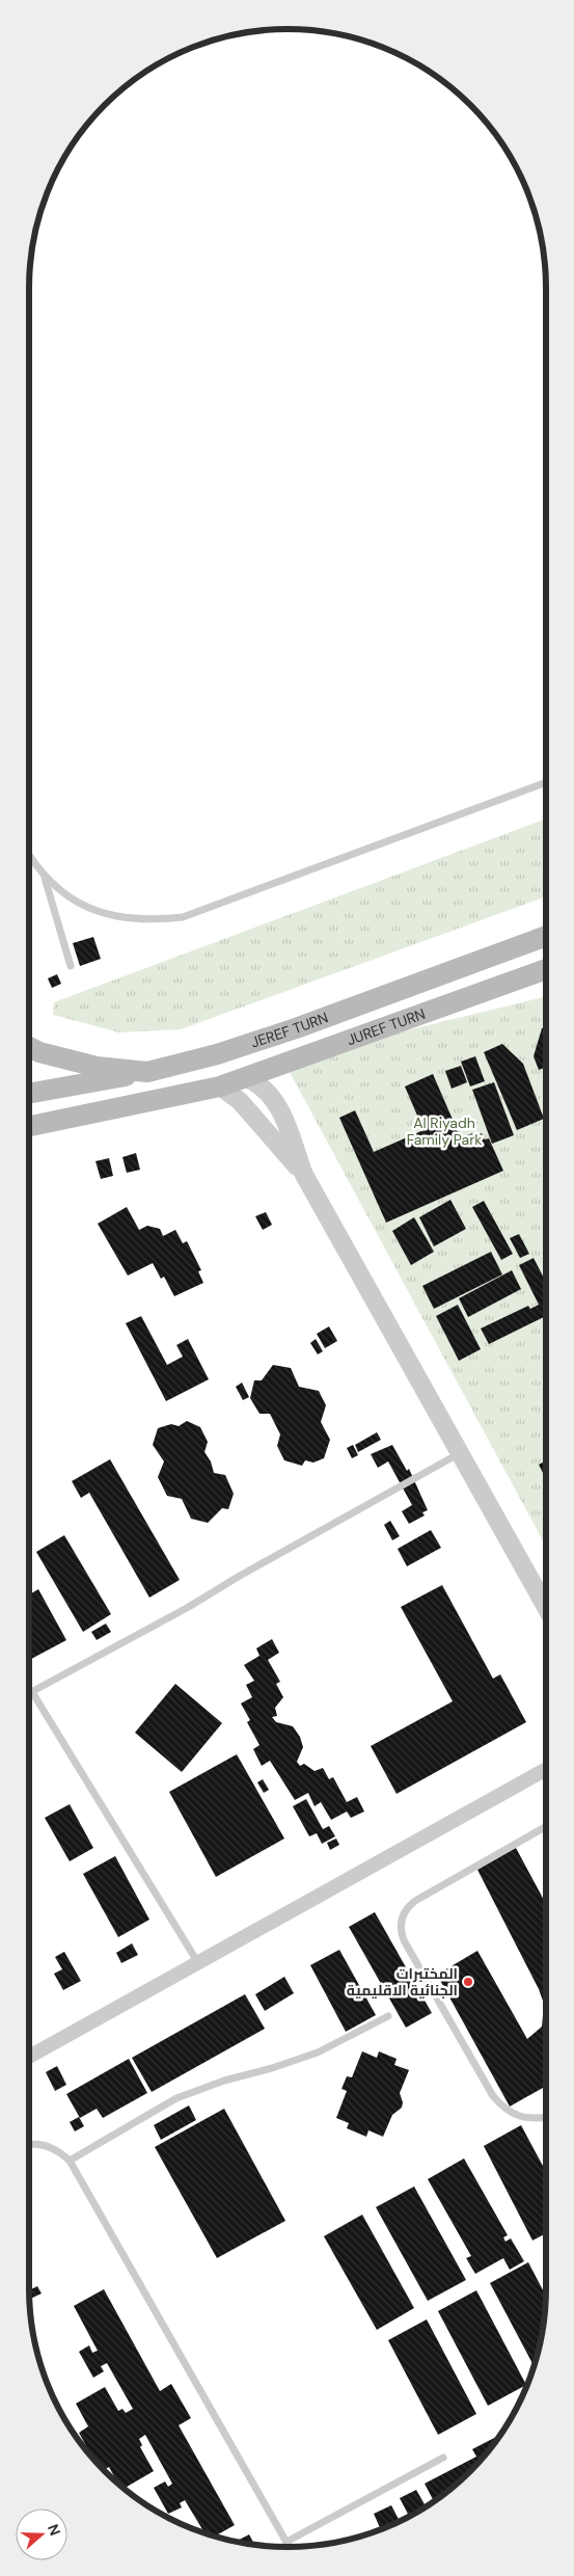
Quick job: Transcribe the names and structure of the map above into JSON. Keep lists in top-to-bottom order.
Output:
{
  "streets": {
    "main road": ["JUREF TURN", "JEREF TURN"]
  },
  "parks": ["Al Riyadh Family Park"],
  "places": ["المختبرات الجنائية الاقليمية"],
  "north": "right"
}
